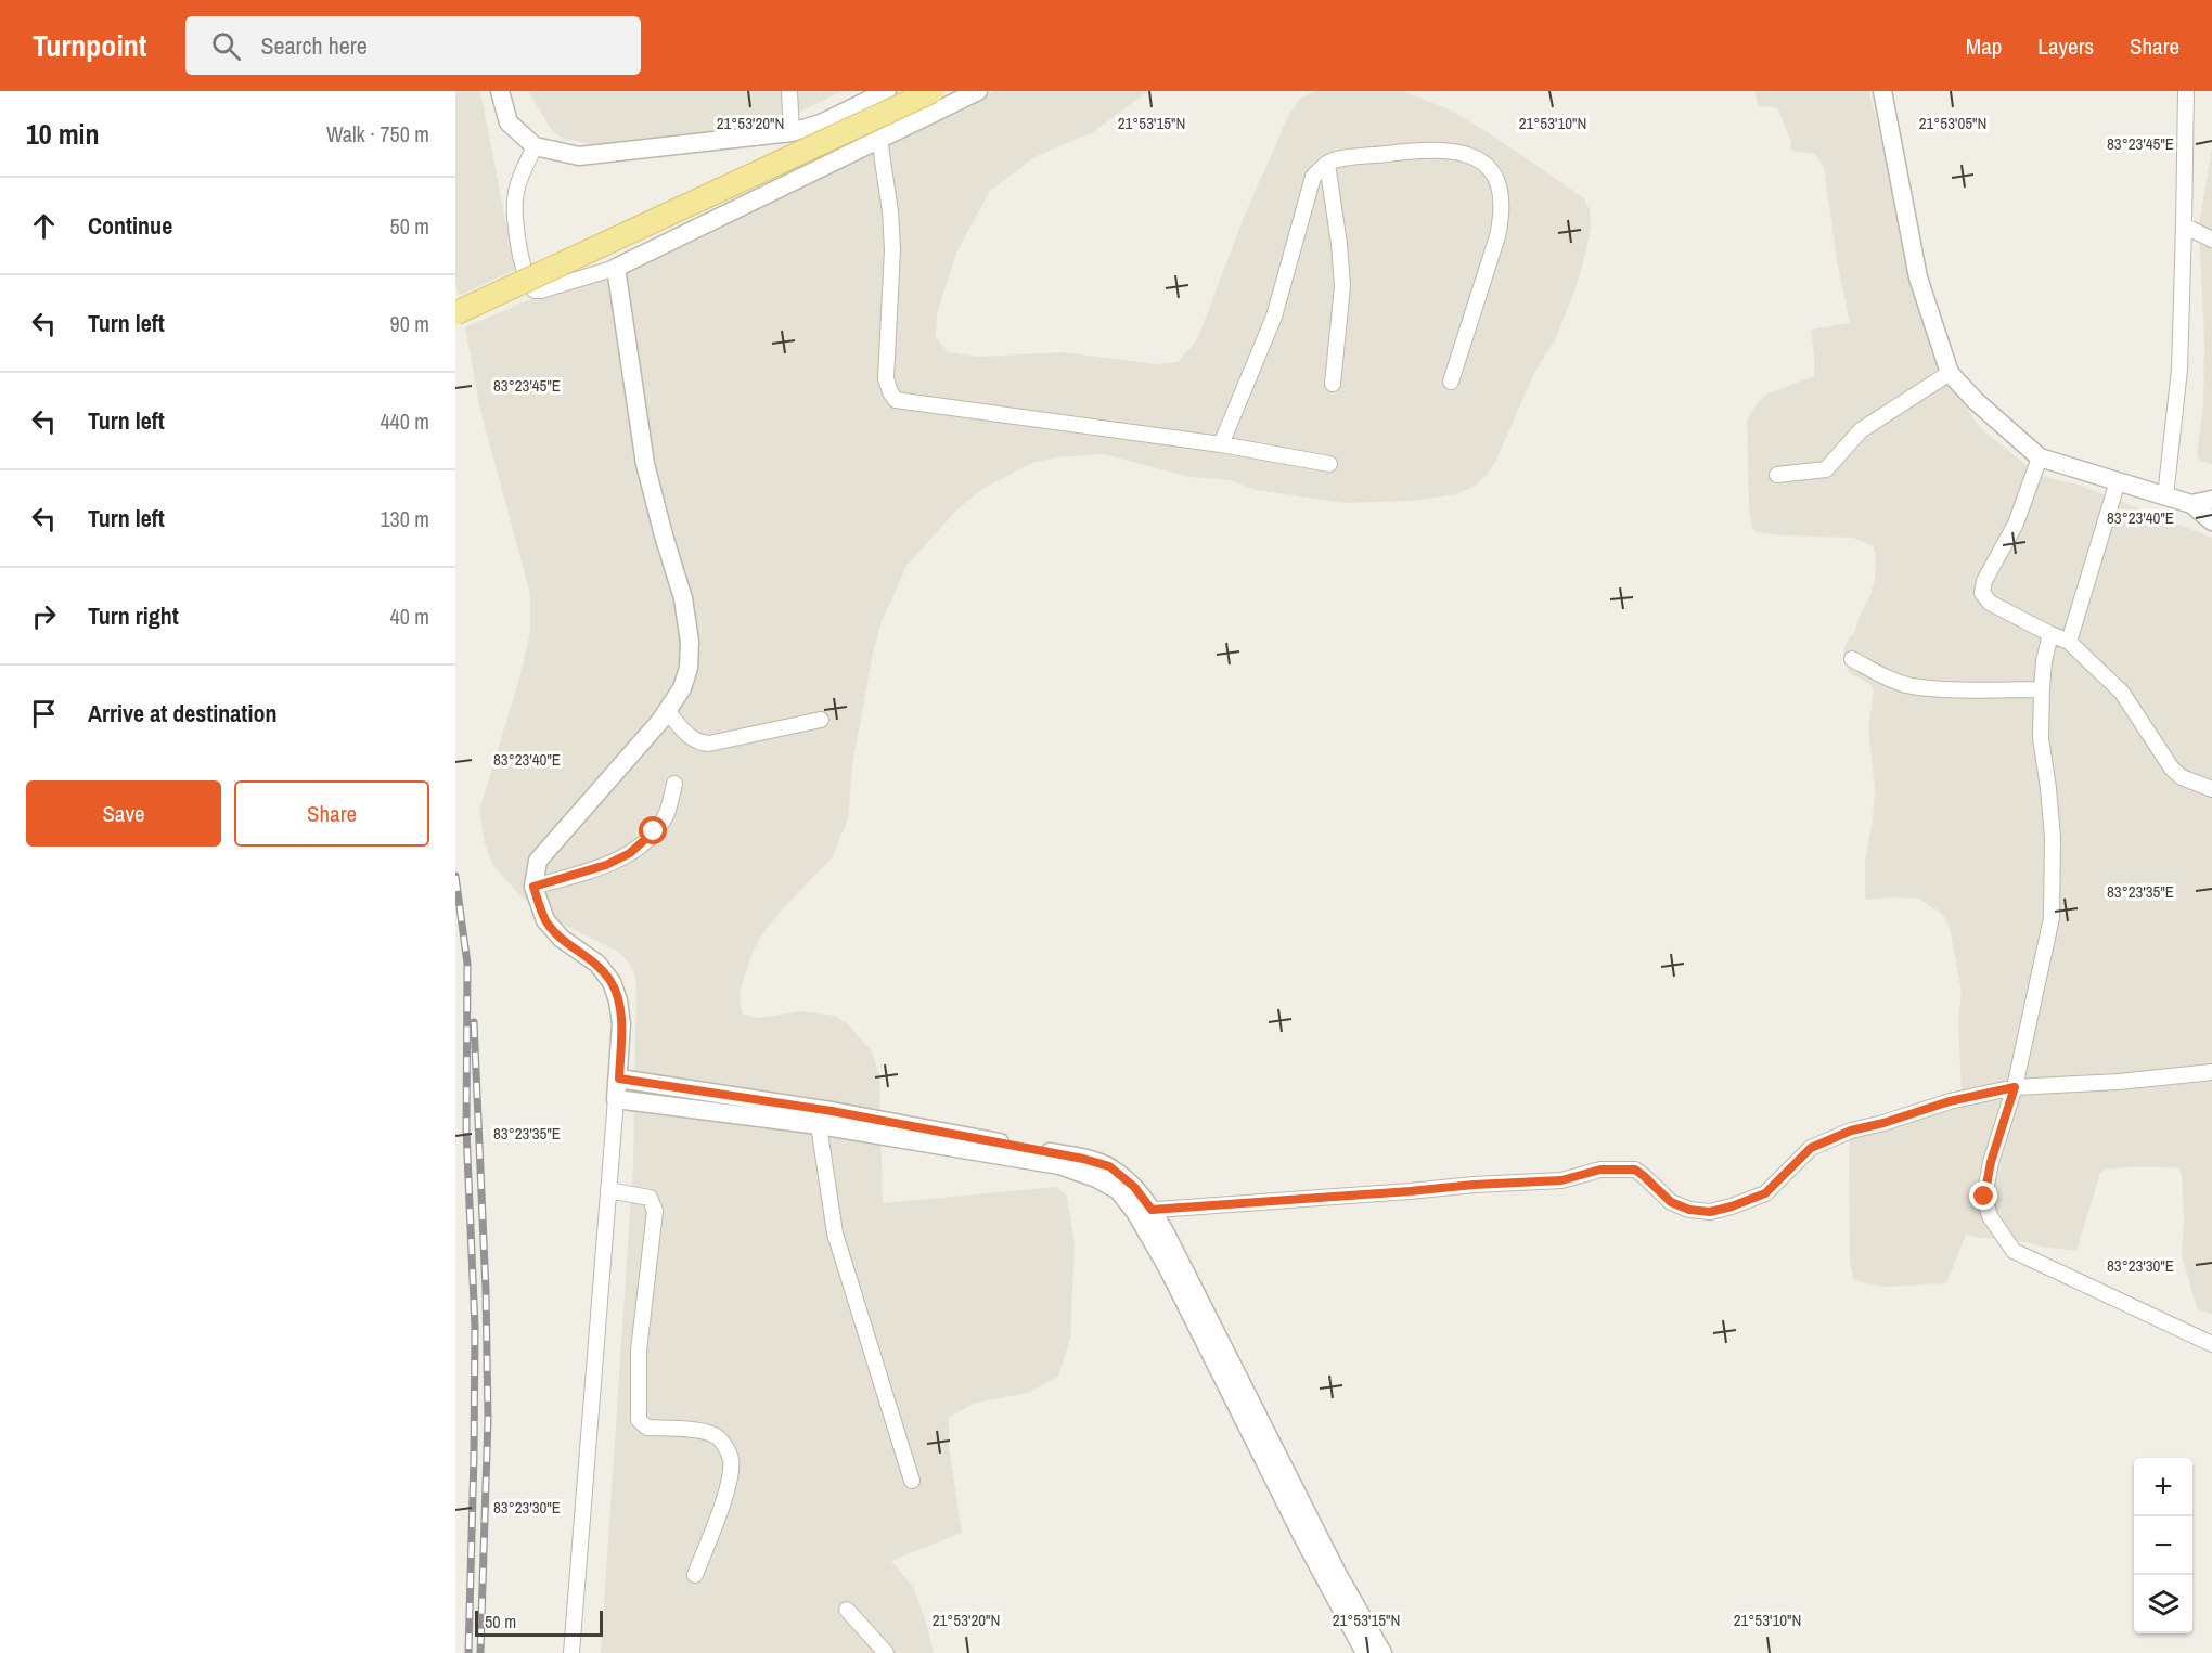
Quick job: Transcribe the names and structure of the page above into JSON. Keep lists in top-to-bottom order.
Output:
{
  "scale_bar": "50 m",
  "page": {
    "header": "Turnpoint",
    "search": "Search here",
    "nav": ["Map", "Layers", "Share"],
    "heading": ["10 min", "Walk · 750 m"],
    "list": [
      ["Continue", "50 m"],
      ["Turn left", "90 m"],
      ["Turn left", "440 m"],
      ["Turn left", "130 m"],
      ["Turn right", "40 m"],
      "Arrive at destination"
    ],
    "buttons": ["Save", "Share"],
    "map_buttons": ["+", "−"],
    "scale": "50 m"
  },
  "coordinates": [
    "21°53'20\"N",
    "21°53'15\"N",
    "21°53'10\"N",
    "21°53'05\"N",
    "83°23'45\"E",
    "83°23'40\"E",
    "83°23'35\"E",
    "83°23'30\"E"
  ]
}
